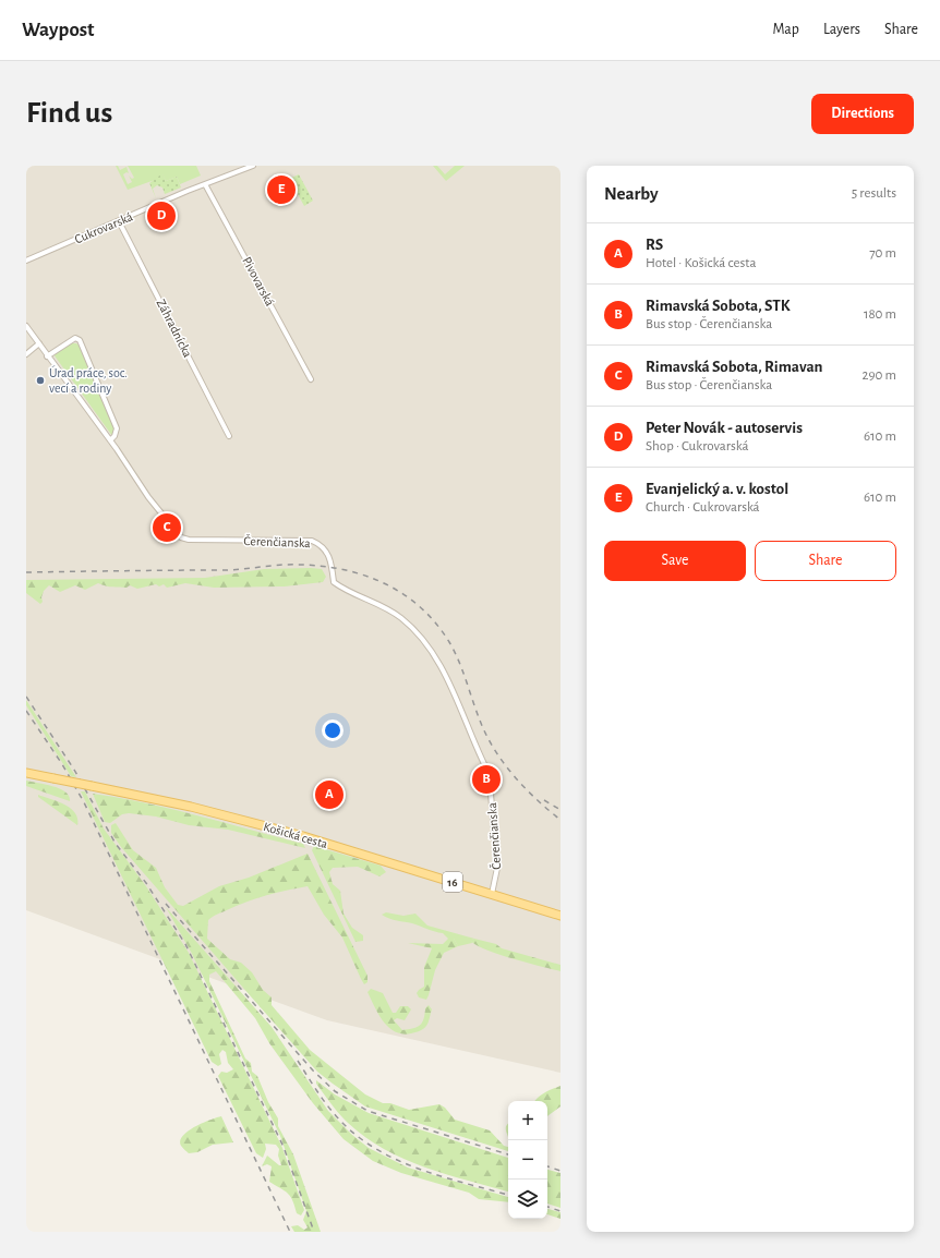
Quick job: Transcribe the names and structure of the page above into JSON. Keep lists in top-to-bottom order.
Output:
{
  "streets": {
    "main road": ["Košická cesta", "16"],
    "street": [
      "Cukrovarská",
      "Pivovarská",
      "Záhradnícka",
      "Čerenčianska"
    ]
  },
  "crossings": [
    ["Cukrovarská", "Pivovarská"],
    ["Cukrovarská", "Záhradnícka"],
    ["Čerenčianska", "Košická cesta"]
  ],
  "places": ["Úrad práce, soc. vecí a rodiny"],
  "page": {
    "header": "Waypost",
    "nav": ["Map", "Layers", "Share"],
    "buttons": [
      "Directions",
      ["Save", "Share"]
    ],
    "title": "Find us",
    "heading": ["Nearby", "5 results"],
    "pins": [
      "E",
      "D",
      "C",
      "B",
      "A"
    ],
    "list": [
      {
        "mark": "A",
        "name": "RS",
        "note": "Hotel · Košická cesta",
        "value": "70 m"
      },
      {
        "mark": "B",
        "name": "Rimavská Sobota, STK",
        "note": "Bus stop · Čerenčianska",
        "value": "180 m"
      },
      {
        "mark": "C",
        "name": "Rimavská Sobota, Rimavan",
        "note": "Bus stop · Čerenčianska",
        "value": "290 m"
      },
      {
        "mark": "D",
        "name": "Peter Novák - autoservis",
        "note": "Shop · Cukrovarská",
        "value": "610 m"
      },
      {
        "mark": "E",
        "name": "Evanjelický a. v. kostol",
        "note": "Church · Cukrovarská",
        "value": "610 m"
      }
    ],
    "map_buttons": ["+", "−"]
  }
}
